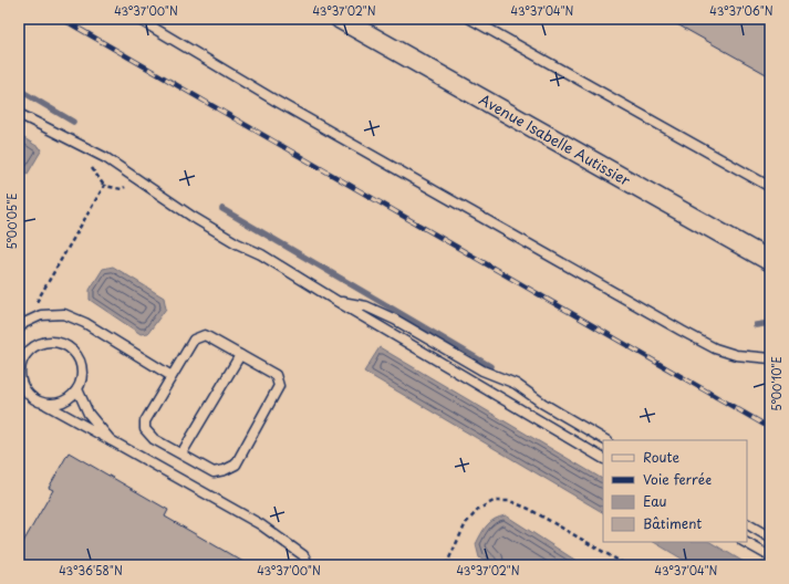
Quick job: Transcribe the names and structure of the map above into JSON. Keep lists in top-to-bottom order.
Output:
{
  "streets": {
    "street": ["Avenue Isabelle Autissier"]
  },
  "legend": [
    "Route",
    "Voie ferrée",
    "Eau",
    "Bâtiment"
  ],
  "coordinates": [
    "43°37'00\"N",
    "43°37'02\"N",
    "43°37'04\"N",
    "43°37'06\"N",
    "5°00'05\"E",
    "5°00'10\"E",
    "43°36'58\"N"
  ]
}
